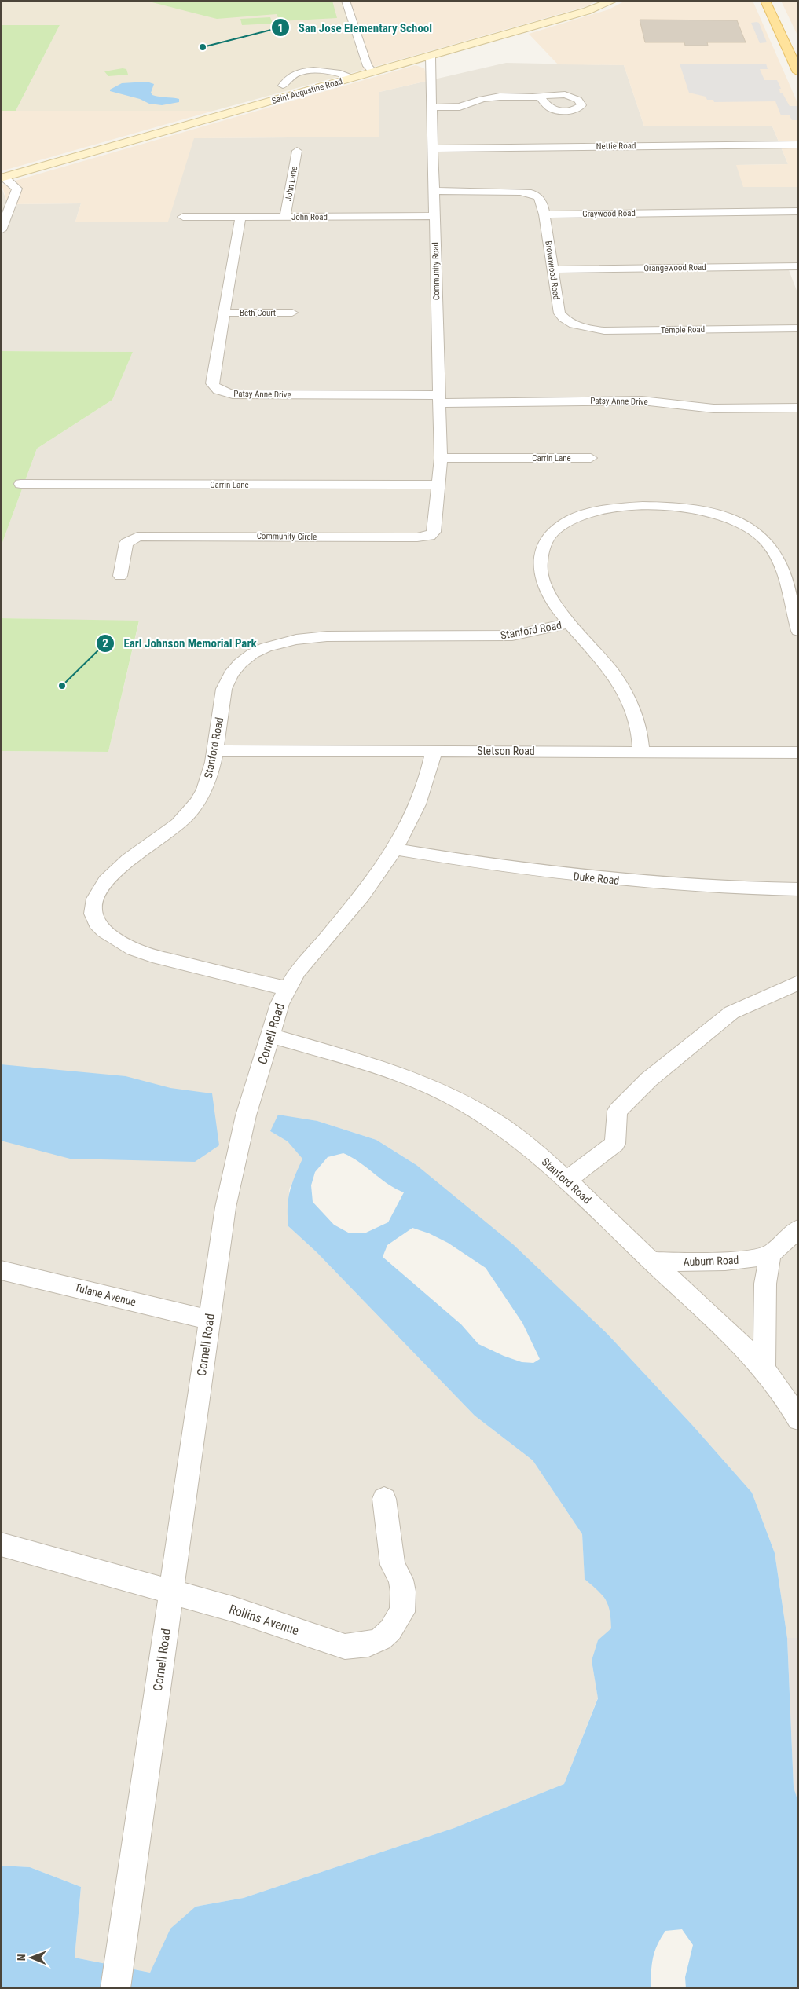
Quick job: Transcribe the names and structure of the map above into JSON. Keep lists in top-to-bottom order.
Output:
{
  "streets": {
    "main road": ["Saint Augustine Road"],
    "street": [
      "Nettie Road",
      "John Lane",
      "Graywood Road",
      "John Road",
      "Orangewood Road",
      "Brownwood Road",
      "Community Road",
      "Beth Court",
      "Temple Road",
      "Patsy Anne Drive",
      "Carrin Lane",
      "Community Circle",
      "Stanford Road",
      "Stetson Road",
      "Duke Road",
      "Cornell Road",
      "Auburn Road",
      "Tulane Avenue",
      "Rollins Avenue"
    ]
  },
  "crossings": [
    ["Saint Augustine Road", "Community Road"],
    ["Nettie Road", "Community Road"],
    ["John Lane", "John Road"],
    ["Graywood Road", "Brownwood Road"],
    ["John Road", "Community Road"],
    ["John Road", "Patsy Anne Drive"],
    ["Orangewood Road", "Brownwood Road"],
    ["Brownwood Road", "Temple Road"],
    ["Community Road", "Patsy Anne Drive"],
    ["Community Road", "Carrin Lane"],
    ["Community Road", "Community Circle"],
    ["Beth Court", "Patsy Anne Drive"],
    ["Carrin Lane", "Community Circle"],
    ["Stanford Road", "Stetson Road"],
    ["Stanford Road", "Cornell Road"],
    ["Stanford Road", "Auburn Road"],
    ["Stetson Road", "Cornell Road"],
    ["Duke Road", "Cornell Road"],
    ["Cornell Road", "Tulane Avenue"],
    ["Cornell Road", "Rollins Avenue"]
  ],
  "places": ["San Jose Elementary School", "Earl Johnson Memorial Park"],
  "north": "left"
}
